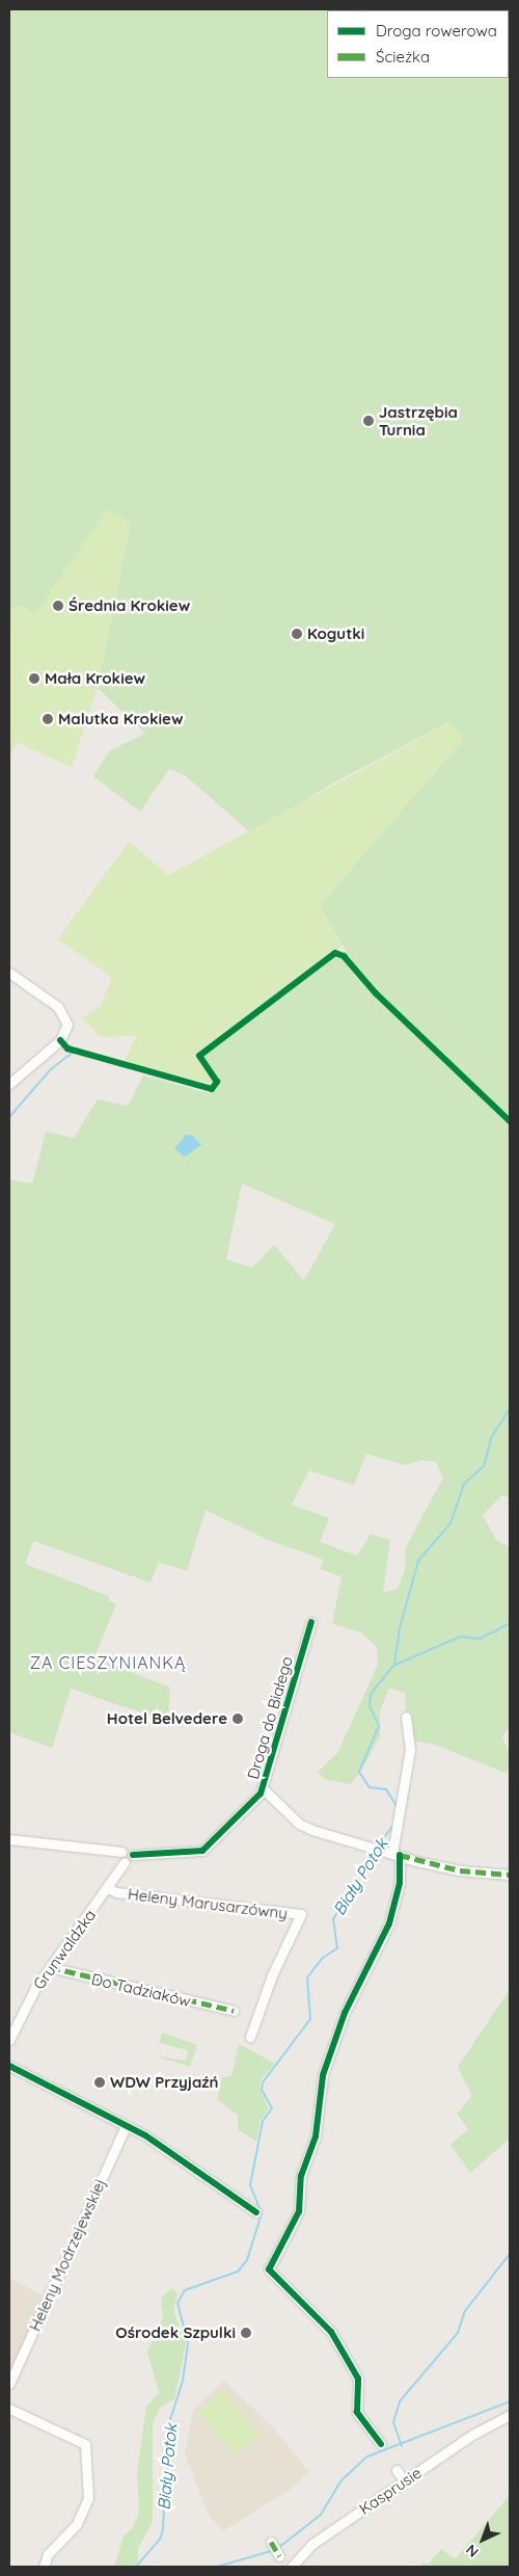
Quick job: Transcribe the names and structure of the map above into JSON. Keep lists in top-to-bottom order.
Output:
{
  "streets": {
    "street": [
      "Droga do Białego",
      "Heleny Marusarzówny",
      "Grunwaldzka",
      "Do Tadziaków",
      "Heleny Modrzejewskiej",
      "Kasprusie"
    ]
  },
  "crossings": [
    ["Droga do Białego", "Grunwaldzka"],
    ["Heleny Marusarzówny", "Grunwaldzka"],
    ["Grunwaldzka", "Do Tadziaków"]
  ],
  "districts": ["ZA CIESZYNIANKĄ"],
  "water": ["Biały Potok"],
  "places": [
    "Jastrzębia Turnia",
    "Średnia Krokiew",
    "Kogutki",
    "Mała Krokiew",
    "Malutka Krokiew",
    "Hotel Belvedere",
    "WDW Przyjaźń",
    "Ośrodek Szpulki"
  ],
  "legend": ["Droga rowerowa", "Ścieżka"],
  "north": "bottom left"
}
